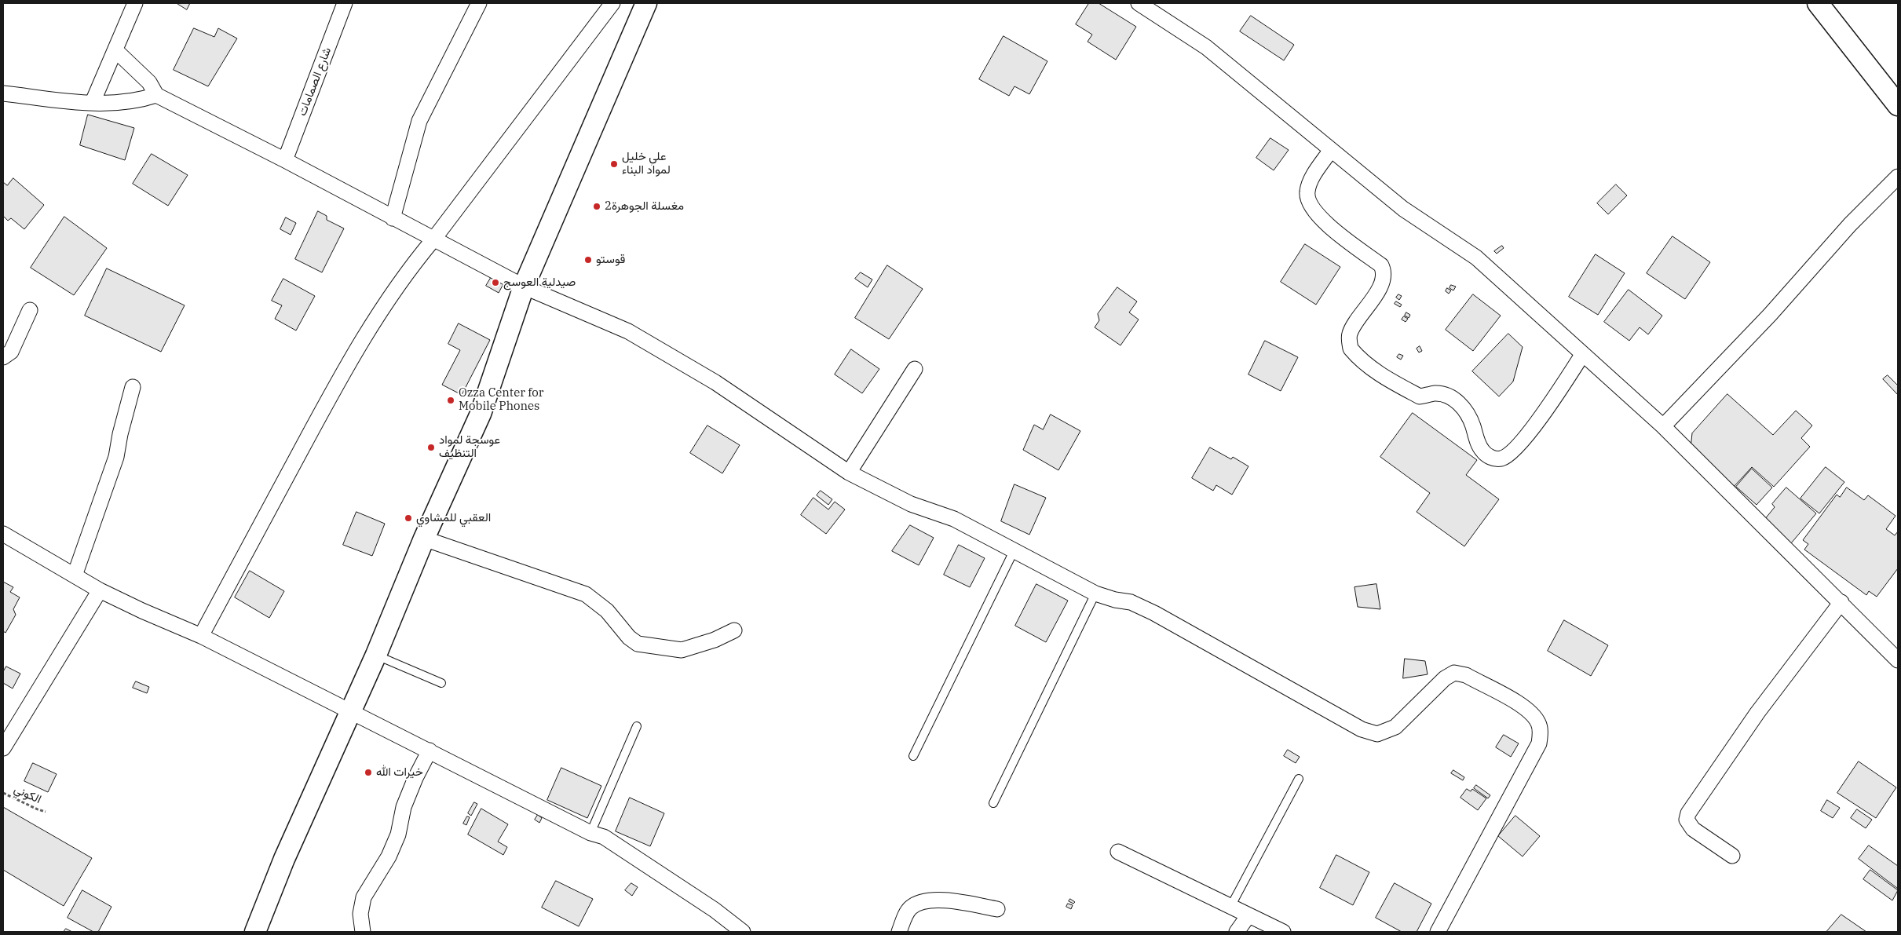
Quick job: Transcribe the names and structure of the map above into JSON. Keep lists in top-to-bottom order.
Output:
{
  "streets": {
    "street": ["شارع الصمامات"],
    "path": ["الكوني"]
  },
  "places": [
    "علي خليل لمواد البناء",
    "مغسلة الجوهرة2",
    "قوستو",
    "صيدلية العوسج",
    "Ozza Center for Mobile Phones",
    "عوسجة لمواد التنظيف",
    "العقبي للمشاوي",
    "خيرات الله"
  ]
}
